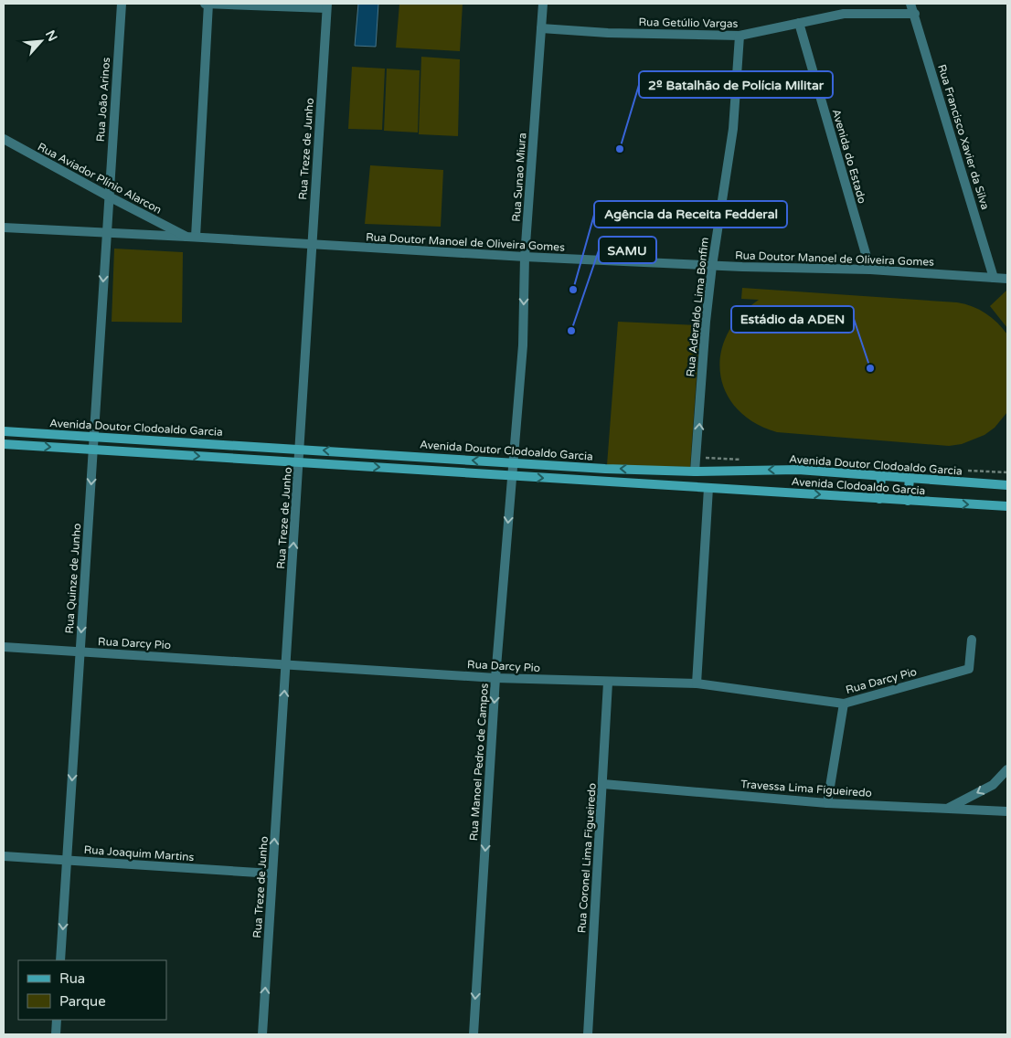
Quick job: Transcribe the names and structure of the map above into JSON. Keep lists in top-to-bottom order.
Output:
{
  "streets": {
    "main road": ["Avenida Doutor Clodoaldo Garcia", "Avenida Clodoaldo Garcia"],
    "street": [
      "Rua Getúlio Vargas",
      "Rua João Arinos",
      "Rua Francisco Xavier da Silva",
      "Rua Treze de Junho",
      "Avenida do Estado",
      "Rua Sunao Miura",
      "Rua Aviador Plínio Alarcon",
      "Rua Doutor Manoel de Oliveira Gomes",
      "Rua Aderaldo Lima Bonfim",
      "Rua Quinze de Junho",
      "Rua Darcy Pio",
      "Rua Manoel Pedro de Campos",
      "Travessa Lima Figueiredo",
      "Rua Joaquim Martins",
      "Rua Coronel Lima Figueiredo"
    ]
  },
  "crossings": [
    ["Rua Getúlio Vargas", "Rua Francisco Xavier da Silva"],
    ["Rua Getúlio Vargas", "Avenida do Estado"],
    ["Rua Getúlio Vargas", "Rua Sunao Miura"],
    ["Rua Getúlio Vargas", "Rua Aderaldo Lima Bonfim"],
    ["Rua João Arinos", "Rua Aviador Plínio Alarcon"],
    ["Rua João Arinos", "Rua Quinze de Junho"],
    ["Rua Francisco Xavier da Silva", "Rua Doutor Manoel de Oliveira Gomes"],
    ["Rua Treze de Junho", "Rua Doutor Manoel de Oliveira Gomes"],
    ["Rua Treze de Junho", "Avenida Doutor Clodoaldo Garcia"],
    ["Rua Treze de Junho", "Rua Darcy Pio"],
    ["Rua Treze de Junho", "Rua Joaquim Martins"],
    ["Avenida do Estado", "Rua Doutor Manoel de Oliveira Gomes"],
    ["Rua Sunao Miura", "Rua Doutor Manoel de Oliveira Gomes"],
    ["Rua Sunao Miura", "Avenida Doutor Clodoaldo Garcia"],
    ["Rua Sunao Miura", "Rua Manoel Pedro de Campos"],
    ["Rua Aviador Plínio Alarcon", "Rua Doutor Manoel de Oliveira Gomes"],
    ["Rua Aviador Plínio Alarcon", "Rua Quinze de Junho"],
    ["Rua Doutor Manoel de Oliveira Gomes", "Rua Aderaldo Lima Bonfim"],
    ["Rua Doutor Manoel de Oliveira Gomes", "Rua Quinze de Junho"],
    ["Rua Aderaldo Lima Bonfim", "Avenida Doutor Clodoaldo Garcia"],
    ["Avenida Doutor Clodoaldo Garcia", "Rua Quinze de Junho"],
    ["Avenida Doutor Clodoaldo Garcia", "Rua Manoel Pedro de Campos"],
    ["Rua Quinze de Junho", "Rua Darcy Pio"],
    ["Rua Quinze de Junho", "Rua Joaquim Martins"],
    ["Rua Darcy Pio", "Rua Manoel Pedro de Campos"],
    ["Rua Darcy Pio", "Rua Coronel Lima Figueiredo"],
    ["Travessa Lima Figueiredo", "Rua Coronel Lima Figueiredo"]
  ],
  "one_way": [
    "Rua Treze de Junho",
    "Rua Sunao Miura",
    "Rua Aderaldo Lima Bonfim",
    "Avenida Clodoaldo Garcia",
    "Rua Quinze de Junho",
    "Rua Manoel Pedro de Campos"
  ],
  "places": [
    "2º Batalhão de Polícia Militar",
    "Agência da Receita Fedderal",
    "SAMU",
    "Estádio da ADEN"
  ],
  "legend": ["Rua", "Parque"],
  "north": "top right"
}
